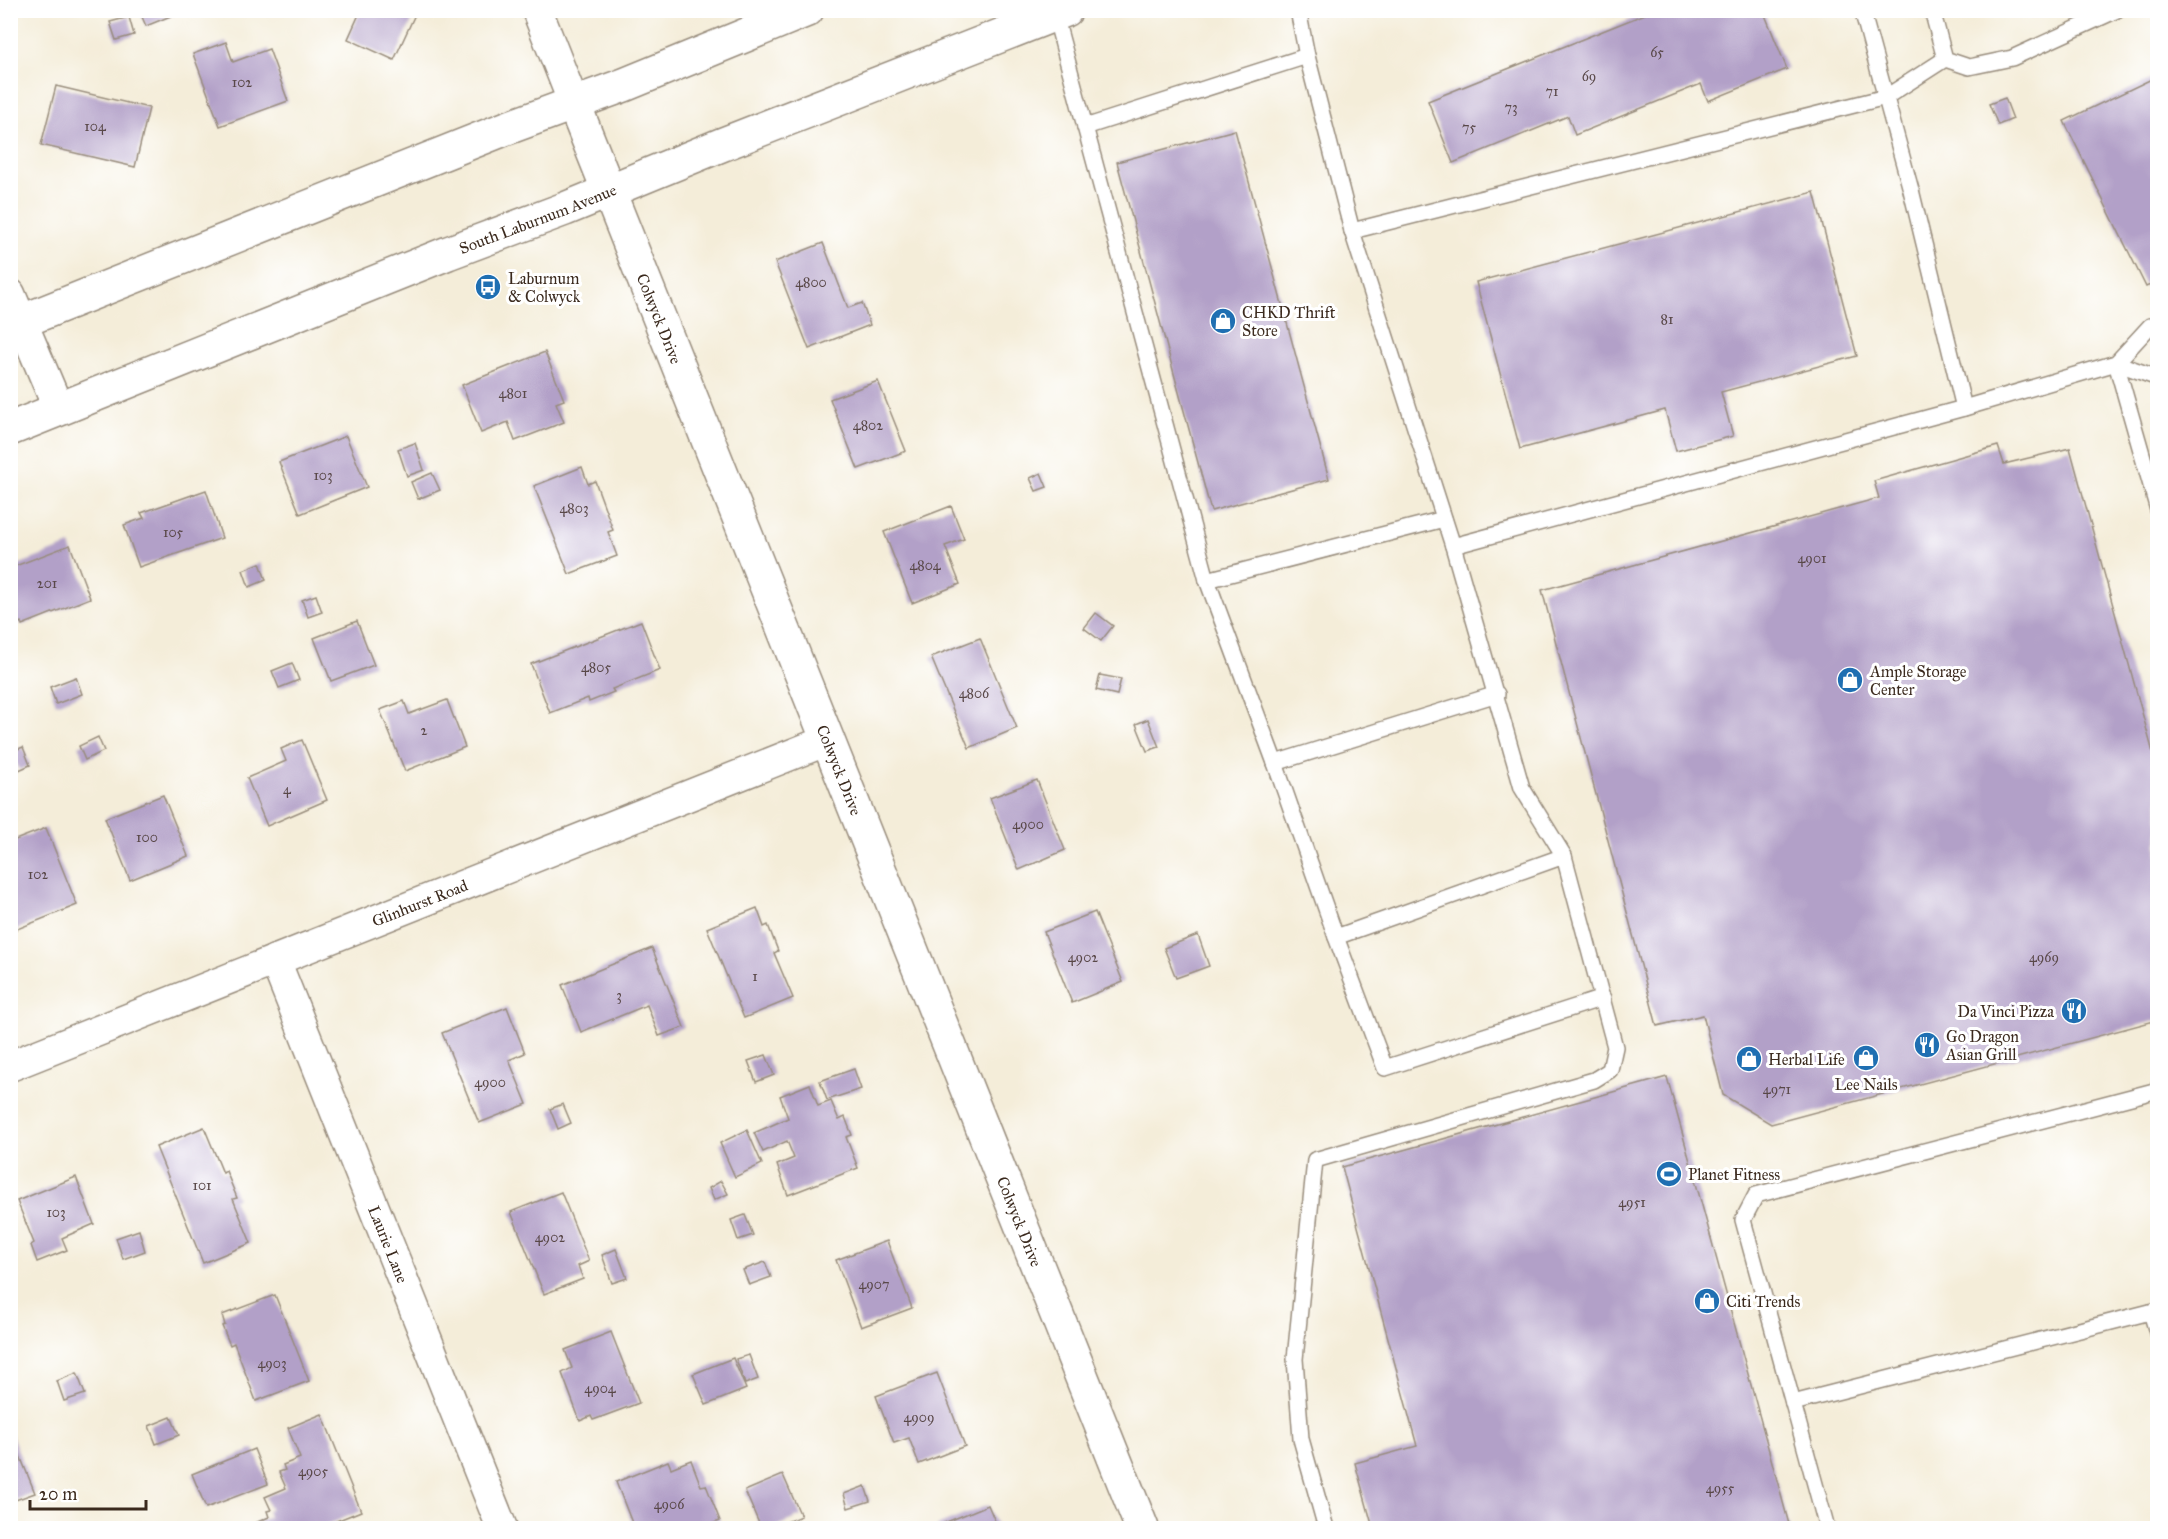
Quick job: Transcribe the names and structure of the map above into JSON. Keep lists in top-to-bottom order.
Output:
{
  "streets": {
    "main road": ["South Laburnum Avenue", "Colwyck Drive"],
    "street": ["Glinhurst Road", "Laurie Lane"]
  },
  "crossings": [
    ["South Laburnum Avenue", "Colwyck Drive"],
    ["Colwyck Drive", "Glinhurst Road"],
    ["Glinhurst Road", "Laurie Lane"]
  ],
  "places": {
    "bus stop": ["Laburnum & Colwyck"],
    "shop": [
      "CHKD Thrift Store",
      "Ample Storage Center",
      "Lee Nails",
      "Herbal Life",
      "Citi Trends"
    ],
    "restaurant": ["Da Vinci Pizza", "Go Dragon Asian Grill"],
    "sports": ["Planet Fitness"]
  },
  "house_numbers": [
    "65",
    "69",
    "102",
    "71",
    "73",
    "104",
    "75",
    "4800",
    "81",
    "4801",
    "4802",
    "103",
    "4803",
    "105",
    "4901",
    "4804",
    "201",
    "4805",
    "4806",
    "2",
    "4",
    "4900",
    "100",
    "102",
    "4902",
    "4969",
    "1",
    "3",
    "4900",
    "4971",
    "101",
    "4951",
    "103",
    "4902",
    "4907",
    "4903",
    "4904",
    "4909",
    "4905",
    "4955",
    "4906"
  ],
  "scale_bar": "20 m"
}
